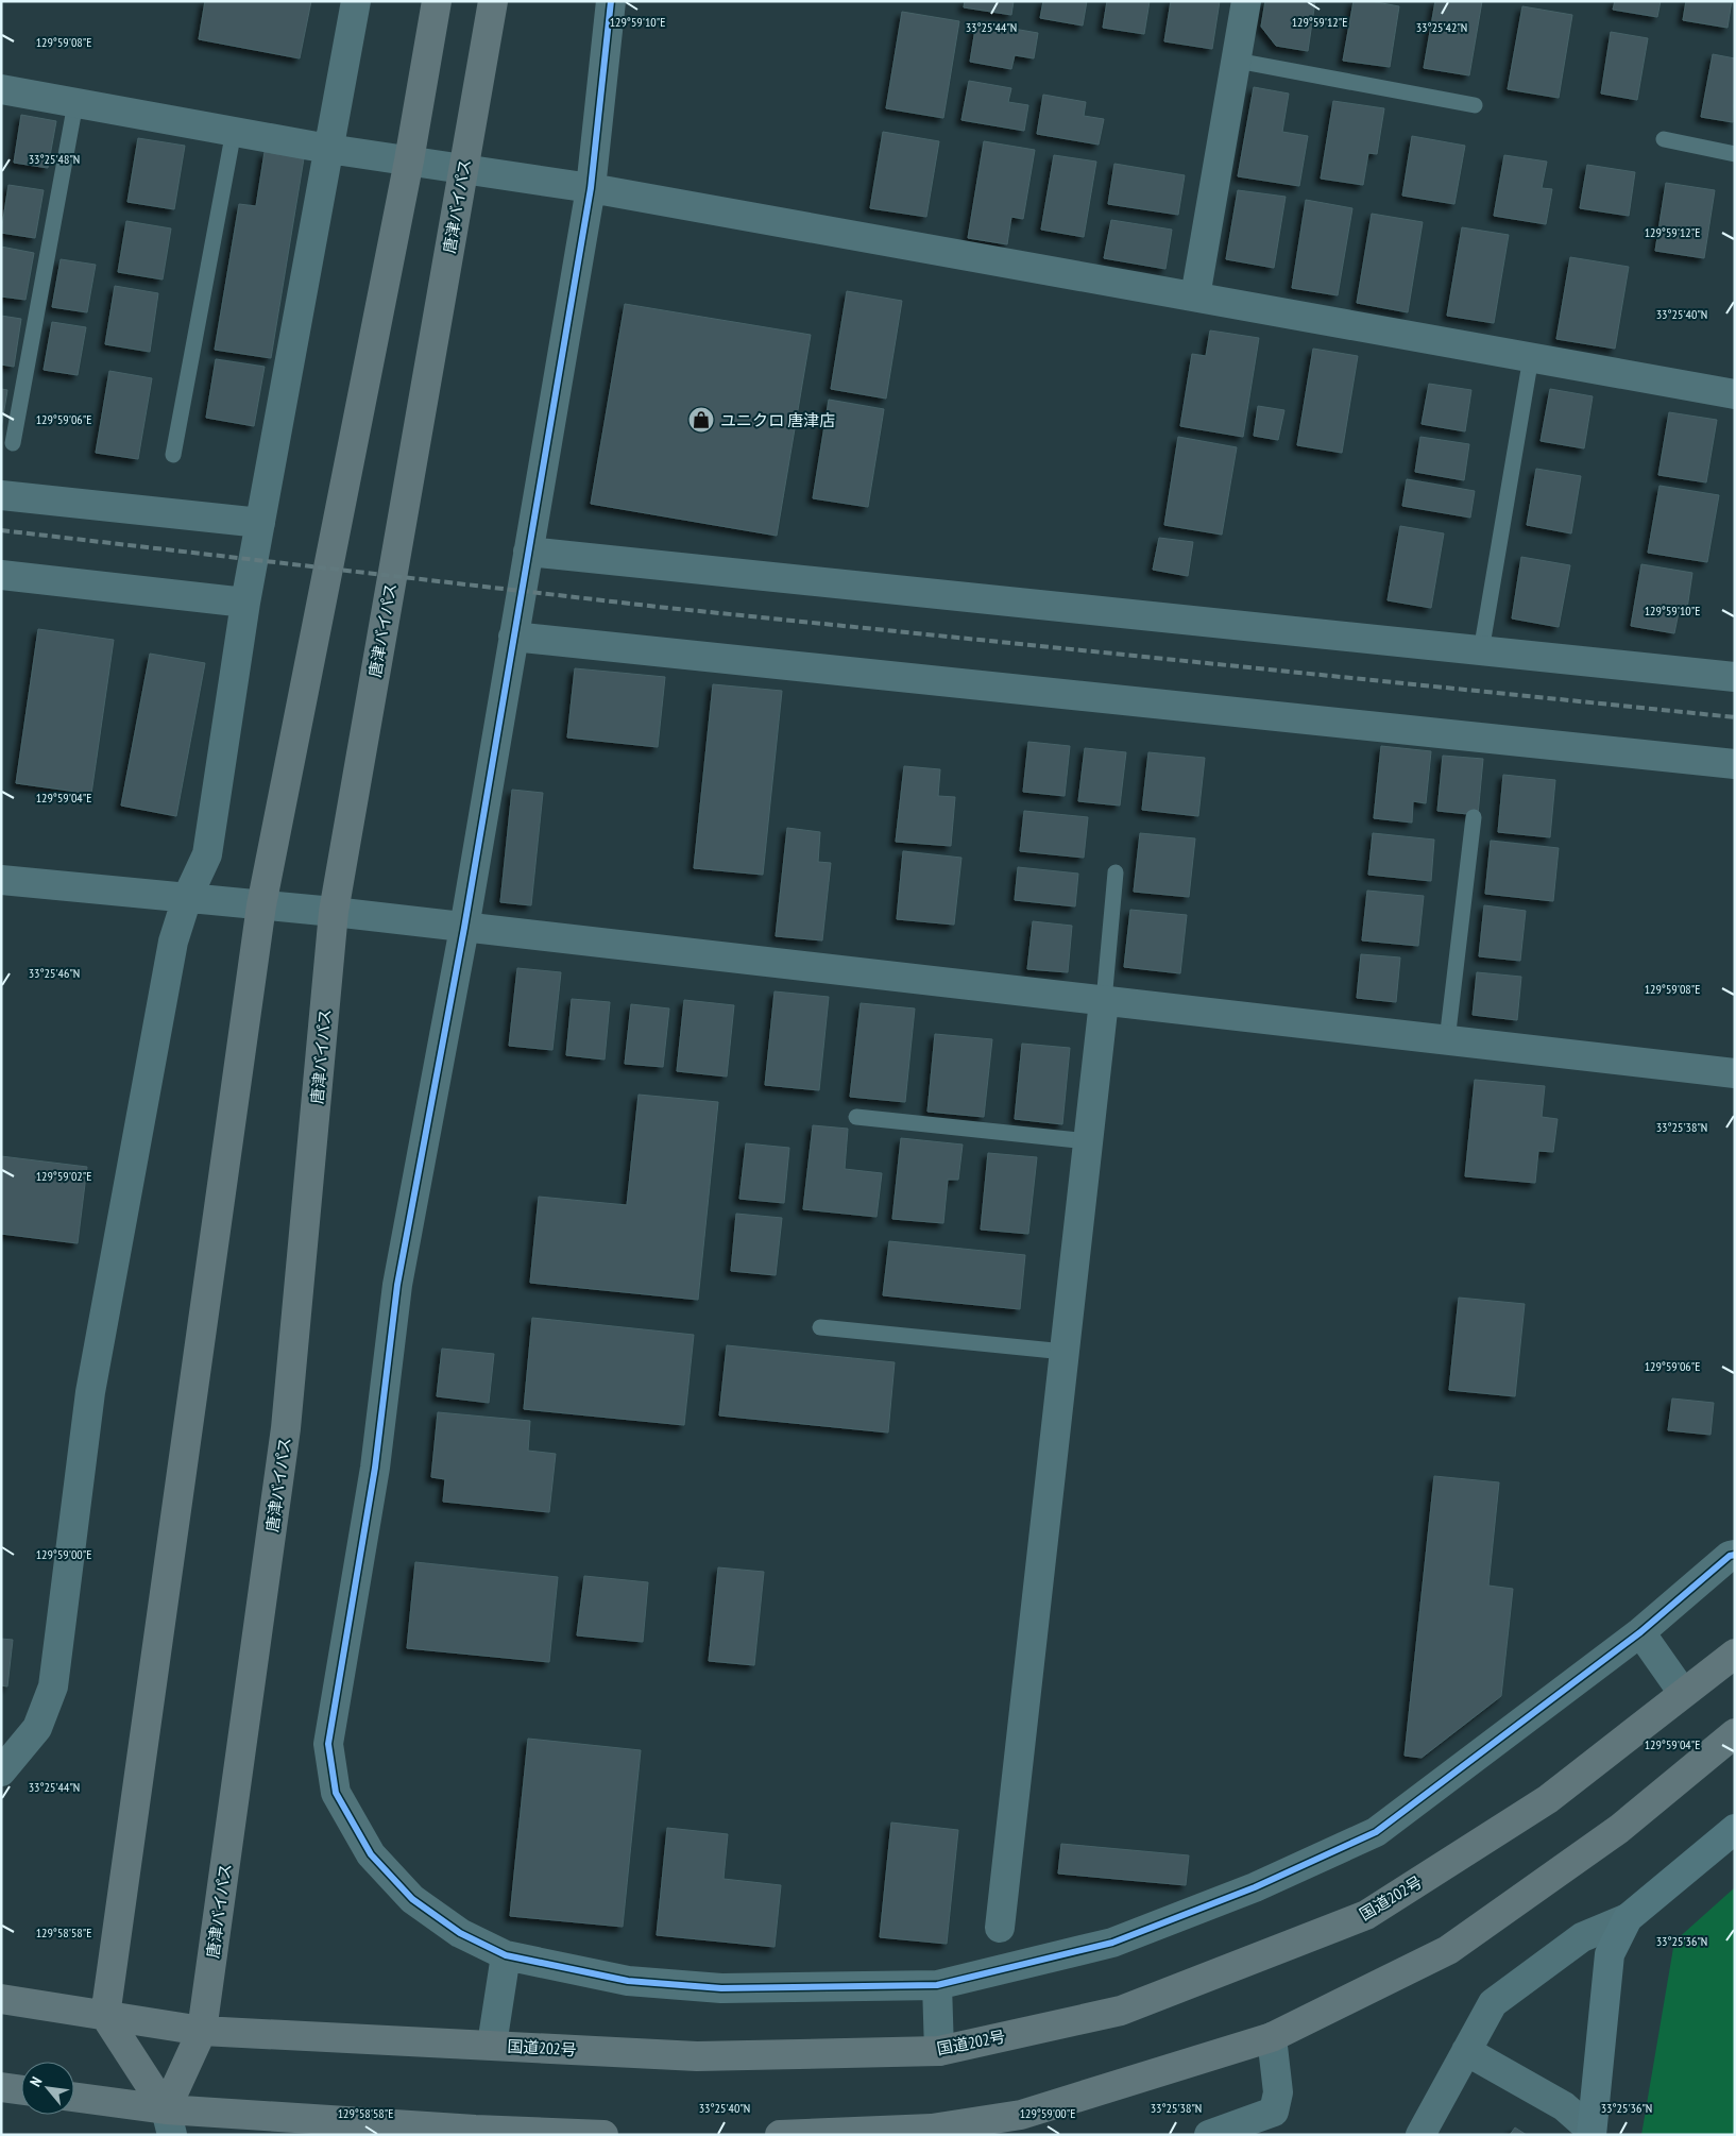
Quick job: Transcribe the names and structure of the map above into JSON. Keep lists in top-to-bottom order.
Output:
{
  "streets": {
    "highway": ["唐津バイパス", "国道202号"]
  },
  "crossings": [
    ["唐津バイパス", "国道202号"]
  ],
  "places": {
    "shop": ["ユニクロ 唐津店"]
  },
  "north": "top left",
  "coordinates": [
    "129°59'12\"E",
    "129°59'10\"E",
    "33°25'44\"N",
    "33°25'42\"N",
    "129°59'08\"E",
    "33°25'48\"N",
    "33°25'40\"N",
    "129°59'06\"E",
    "129°59'04\"E",
    "33°25'46\"N",
    "33°25'38\"N",
    "129°59'02\"E",
    "129°59'00\"E",
    "129°58'58\"E",
    "33°25'36\"N"
  ]
}
